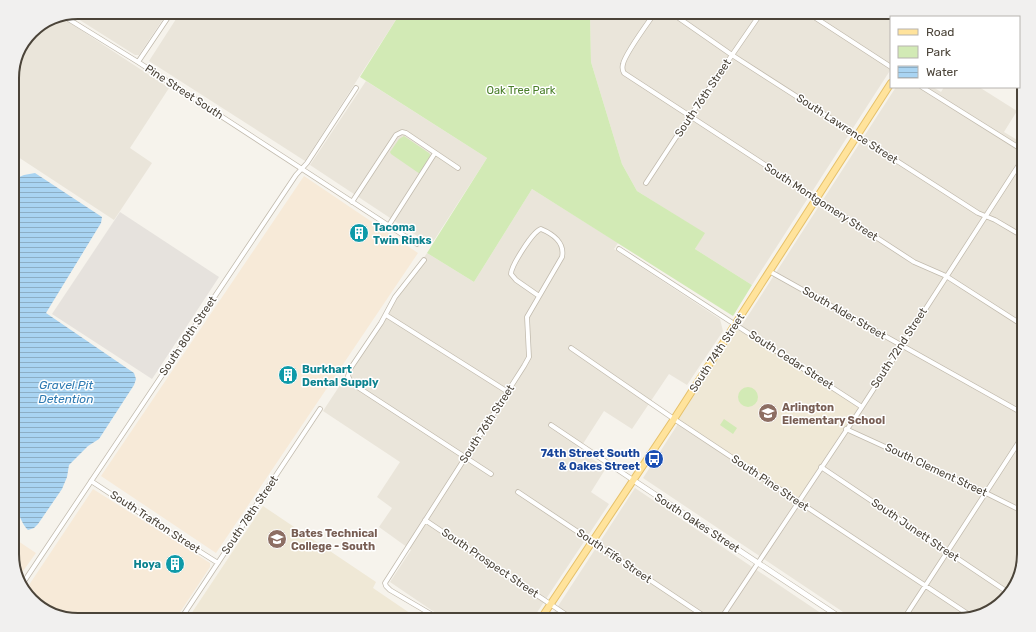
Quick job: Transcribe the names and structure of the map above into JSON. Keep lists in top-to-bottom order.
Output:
{
  "streets": {
    "main road": ["South 74th Street"],
    "street": [
      "Pine Street South",
      "South 76th Street",
      "South Lawrence Street",
      "South Montgomery Street",
      "South Alder Street",
      "South 80th Street",
      "South 72nd Street",
      "South Cedar Street",
      "South Clement Street",
      "South Pine Street",
      "South 78th Street",
      "South Trafton Street",
      "South Oakes Street",
      "South Junett Street",
      "South Fife Street",
      "South Prospect Street"
    ]
  },
  "crossings": [
    ["Pine Street South", "South 80th Street"],
    ["South 76th Street", "South Lawrence Street"],
    ["South 76th Street", "South Montgomery Street"],
    ["South 76th Street", "South Prospect Street"],
    ["South Lawrence Street", "South 72nd Street"],
    ["South Lawrence Street", "South 74th Street"],
    ["South Montgomery Street", "South 72nd Street"],
    ["South Montgomery Street", "South 74th Street"],
    ["South Alder Street", "South 72nd Street"],
    ["South Alder Street", "South 74th Street"],
    ["South 80th Street", "South Trafton Street"],
    ["South 72nd Street", "South Cedar Street"],
    ["South 72nd Street", "South Clement Street"],
    ["South 72nd Street", "South Pine Street"],
    ["South 72nd Street", "South Oakes Street"],
    ["South 72nd Street", "South Junett Street"],
    ["South 74th Street", "South Cedar Street"],
    ["South 74th Street", "South Pine Street"],
    ["South 74th Street", "South Oakes Street"],
    ["South 74th Street", "South Fife Street"],
    ["South 74th Street", "South Prospect Street"],
    ["South 78th Street", "South Trafton Street"]
  ],
  "water": ["Gravel Pit Detention"],
  "parks": ["Oak Tree Park"],
  "places": {
    "building": ["Tacoma Twin Rinks", "Burkhart Dental Supply", "Hoya"],
    "school or university": ["Arlington Elementary School", "Bates Technical College - South"],
    "bus stop": ["74th Street South & Oakes Street"]
  },
  "legend": ["Road", "Park", "Water"]
}
